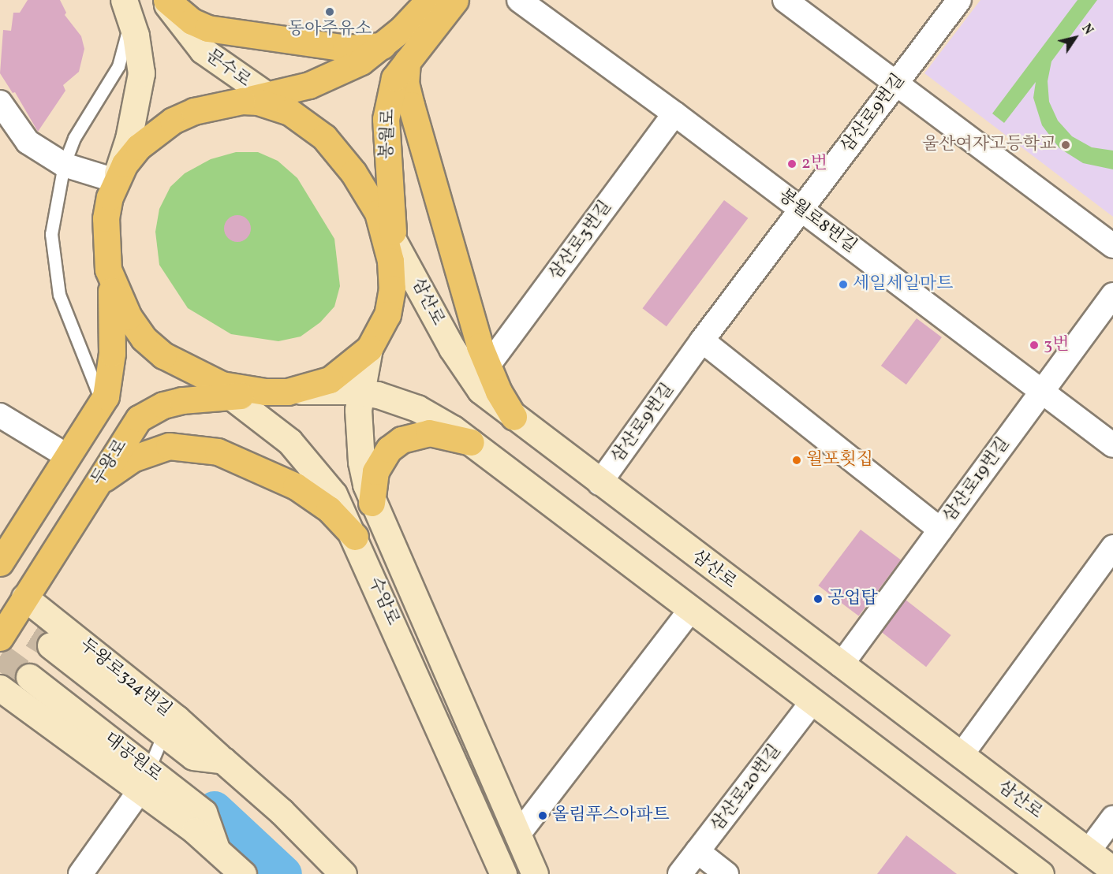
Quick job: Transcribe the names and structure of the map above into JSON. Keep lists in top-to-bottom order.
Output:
{
  "streets": {
    "main road": [
      "문수로",
      "봉월로",
      "삼산로",
      "두왕로",
      "수암로",
      "두왕로324번길",
      "대공원로"
    ],
    "street": [
      "삼산로9번길",
      "봉월로8번길",
      "삼산로3번길",
      "삼산로19번길",
      "삼산로20번길"
    ]
  },
  "crossings": [
    ["삼산로9번길", "봉월로8번길"],
    ["삼산로9번길", "삼산로"],
    ["봉월로", "삼산로"],
    ["봉월로8번길", "삼산로3번길"],
    ["봉월로8번길", "삼산로19번길"],
    ["삼산로", "삼산로19번길"],
    ["두왕로", "수암로"],
    ["두왕로", "두왕로324번길"]
  ],
  "places": [
    "동아주유소",
    "울산여자고등학교",
    "2번",
    "세일세일마트",
    "3번",
    "월포횟집",
    "공업탑",
    "올림푸스아파트"
  ],
  "north": "top right"
}
